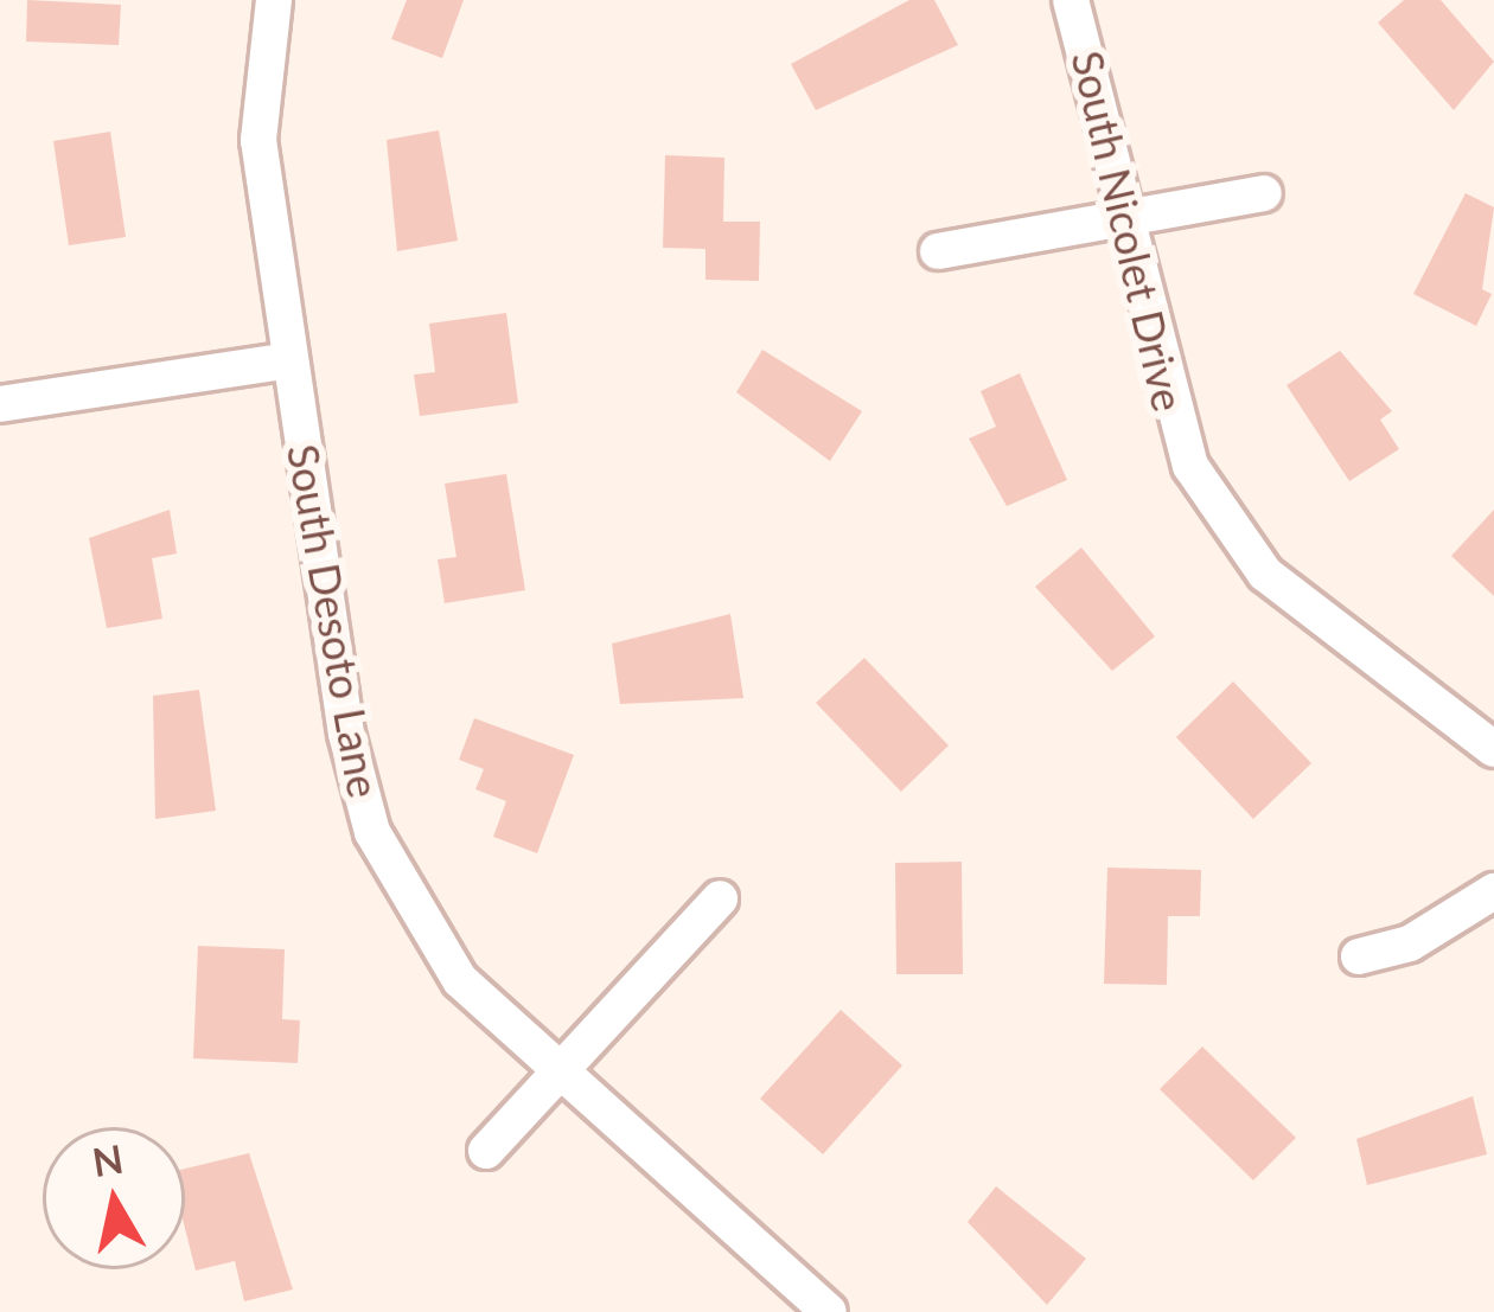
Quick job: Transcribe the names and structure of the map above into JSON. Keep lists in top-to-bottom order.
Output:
{
  "streets": {
    "street": ["South Nicolet Drive", "South Desoto Lane"]
  },
  "north": "top"
}
